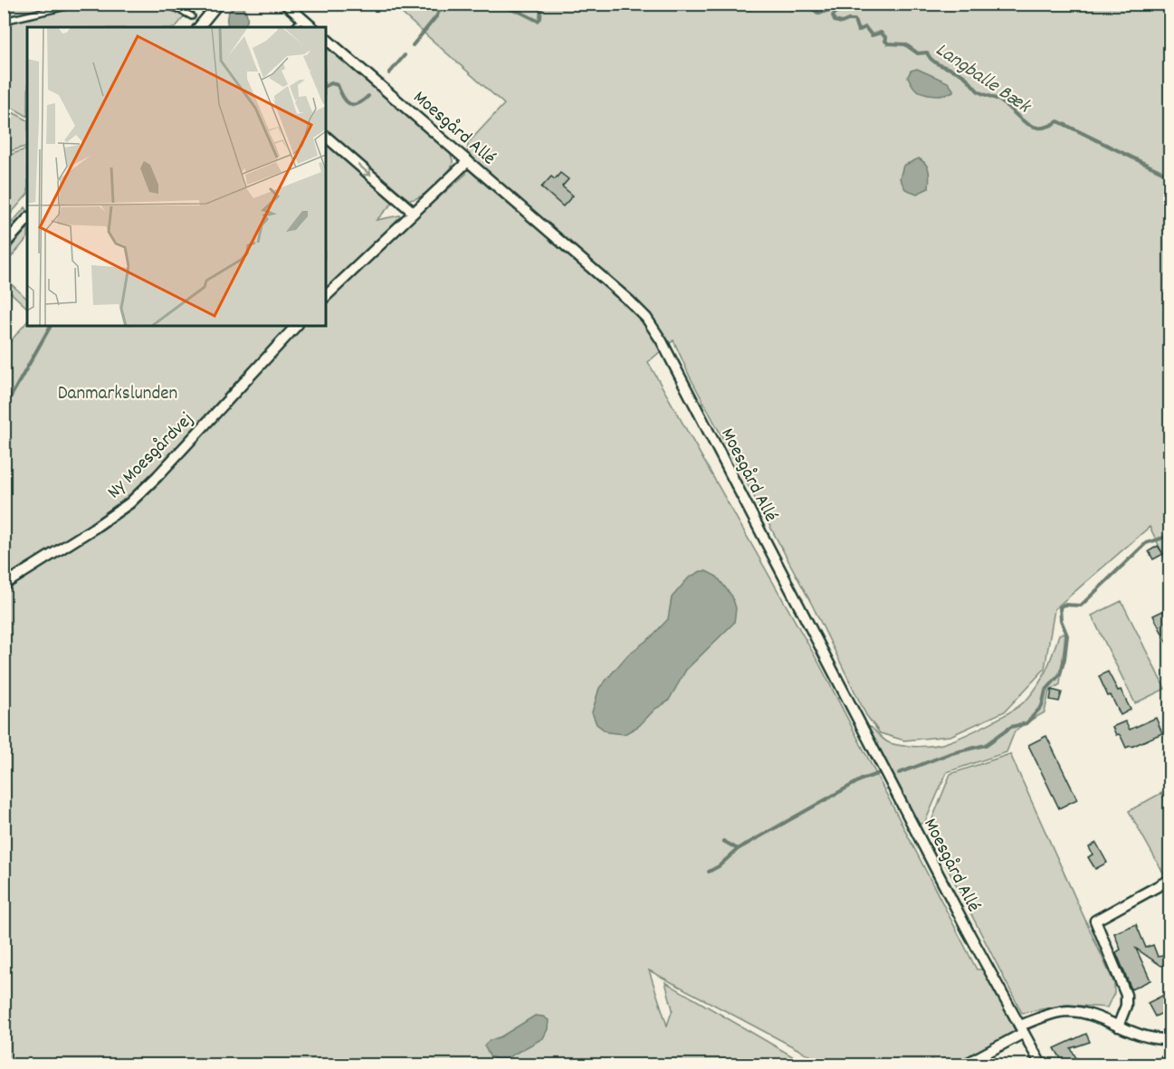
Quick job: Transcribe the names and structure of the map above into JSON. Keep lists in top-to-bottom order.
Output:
{
  "streets": {
    "street": ["Moesgård Allé", "Ny Moesgårdvej"]
  },
  "water": ["Langballe Bæk"],
  "parks": ["Danmarkslunden"]
}
